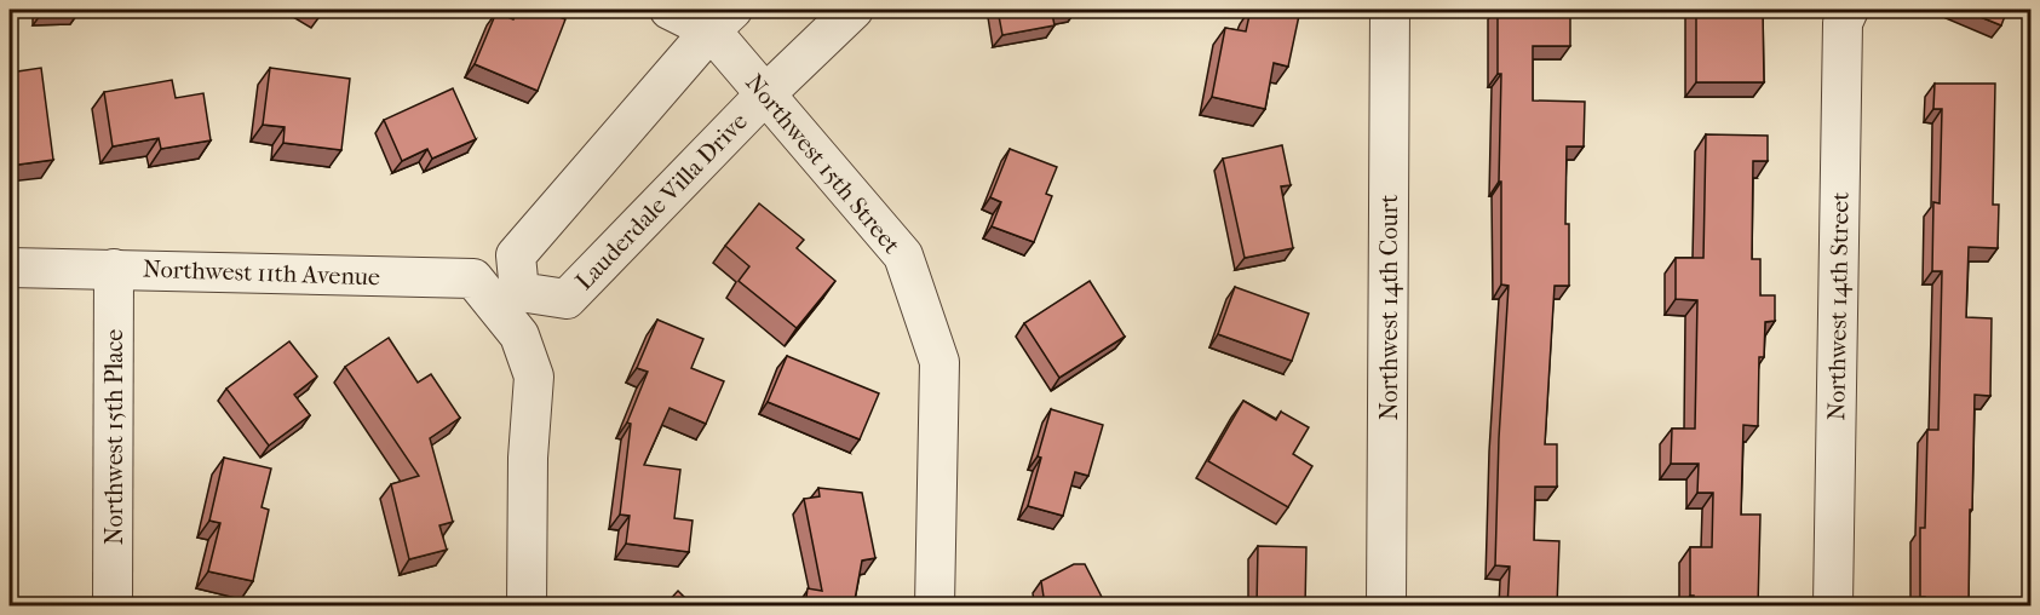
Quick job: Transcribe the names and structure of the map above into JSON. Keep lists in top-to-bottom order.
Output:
{
  "streets": {
    "street": [
      "Northwest 15th Street",
      "Lauderdale Villa Drive",
      "Northwest 11th Avenue",
      "Northwest 14th Street",
      "Northwest 14th Court",
      "Northwest 15th Place"
    ]
  },
  "crossings": [
    ["Northwest 15th Street", "Lauderdale Villa Drive"],
    ["Lauderdale Villa Drive", "Northwest 11th Avenue"],
    ["Northwest 11th Avenue", "Northwest 15th Place"]
  ]
}
